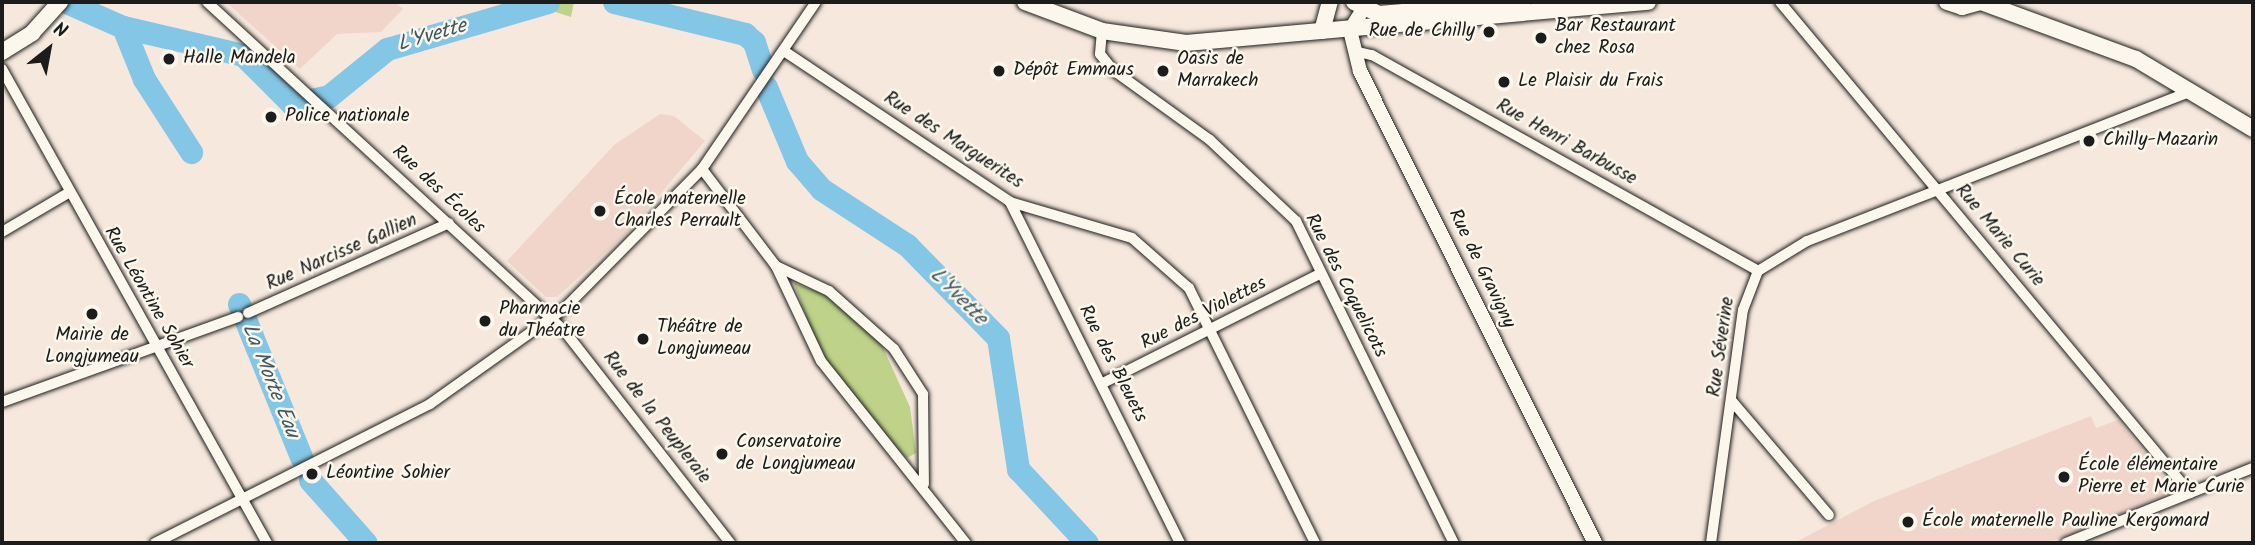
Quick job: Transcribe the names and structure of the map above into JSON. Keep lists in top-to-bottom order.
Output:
{
  "streets": {
    "street": [
      "Rue des Marguerites",
      "Rue Henri Barbusse",
      "Rue des Écoles",
      "Rue Marie Curie",
      "Rue Narcisse Gallien",
      "Rue de Gravigny",
      "Rue des Coquelicots",
      "Rue Léontine Sohier",
      "Rue des Violettes",
      "Rue Séverine",
      "Rue des Bleuets",
      "Rue de la Peupleraie"
    ]
  },
  "crossings": [
    ["Rue des Marguerites", "Rue des Violettes"],
    ["Rue des Marguerites", "Rue des Bleuets"],
    ["Rue Henri Barbusse", "Rue de Gravigny"],
    ["Rue Henri Barbusse", "Rue Séverine"],
    ["Rue des Écoles", "Rue Narcisse Gallien"],
    ["Rue des Écoles", "Rue de la Peupleraie"],
    ["Rue Narcisse Gallien", "Rue Léontine Sohier"],
    ["Rue des Coquelicots", "Rue des Violettes"],
    ["Rue des Violettes", "Rue des Bleuets"]
  ],
  "water": ["L'Yvette", "La Morte Eau"],
  "places": [
    "Rue de Chilly",
    "Bar Restaurant chez Rosa",
    "Halle Mandela",
    "Dépôt Emmaus",
    "Oasis de Marrakech",
    "Le Plaisir du Frais",
    "Police nationale",
    "Chilly-Mazarin",
    "École maternelle Charles Perrault",
    "Mairie de Longjumeau",
    "Pharmacie du Théatre",
    "Théâtre de Longjumeau",
    "Conservatoire de Longjumeau",
    "Léontine Sohier",
    "École élémentaire Pierre et Marie Curie",
    "École maternelle Pauline Kergomard"
  ],
  "north": "top right"
}
